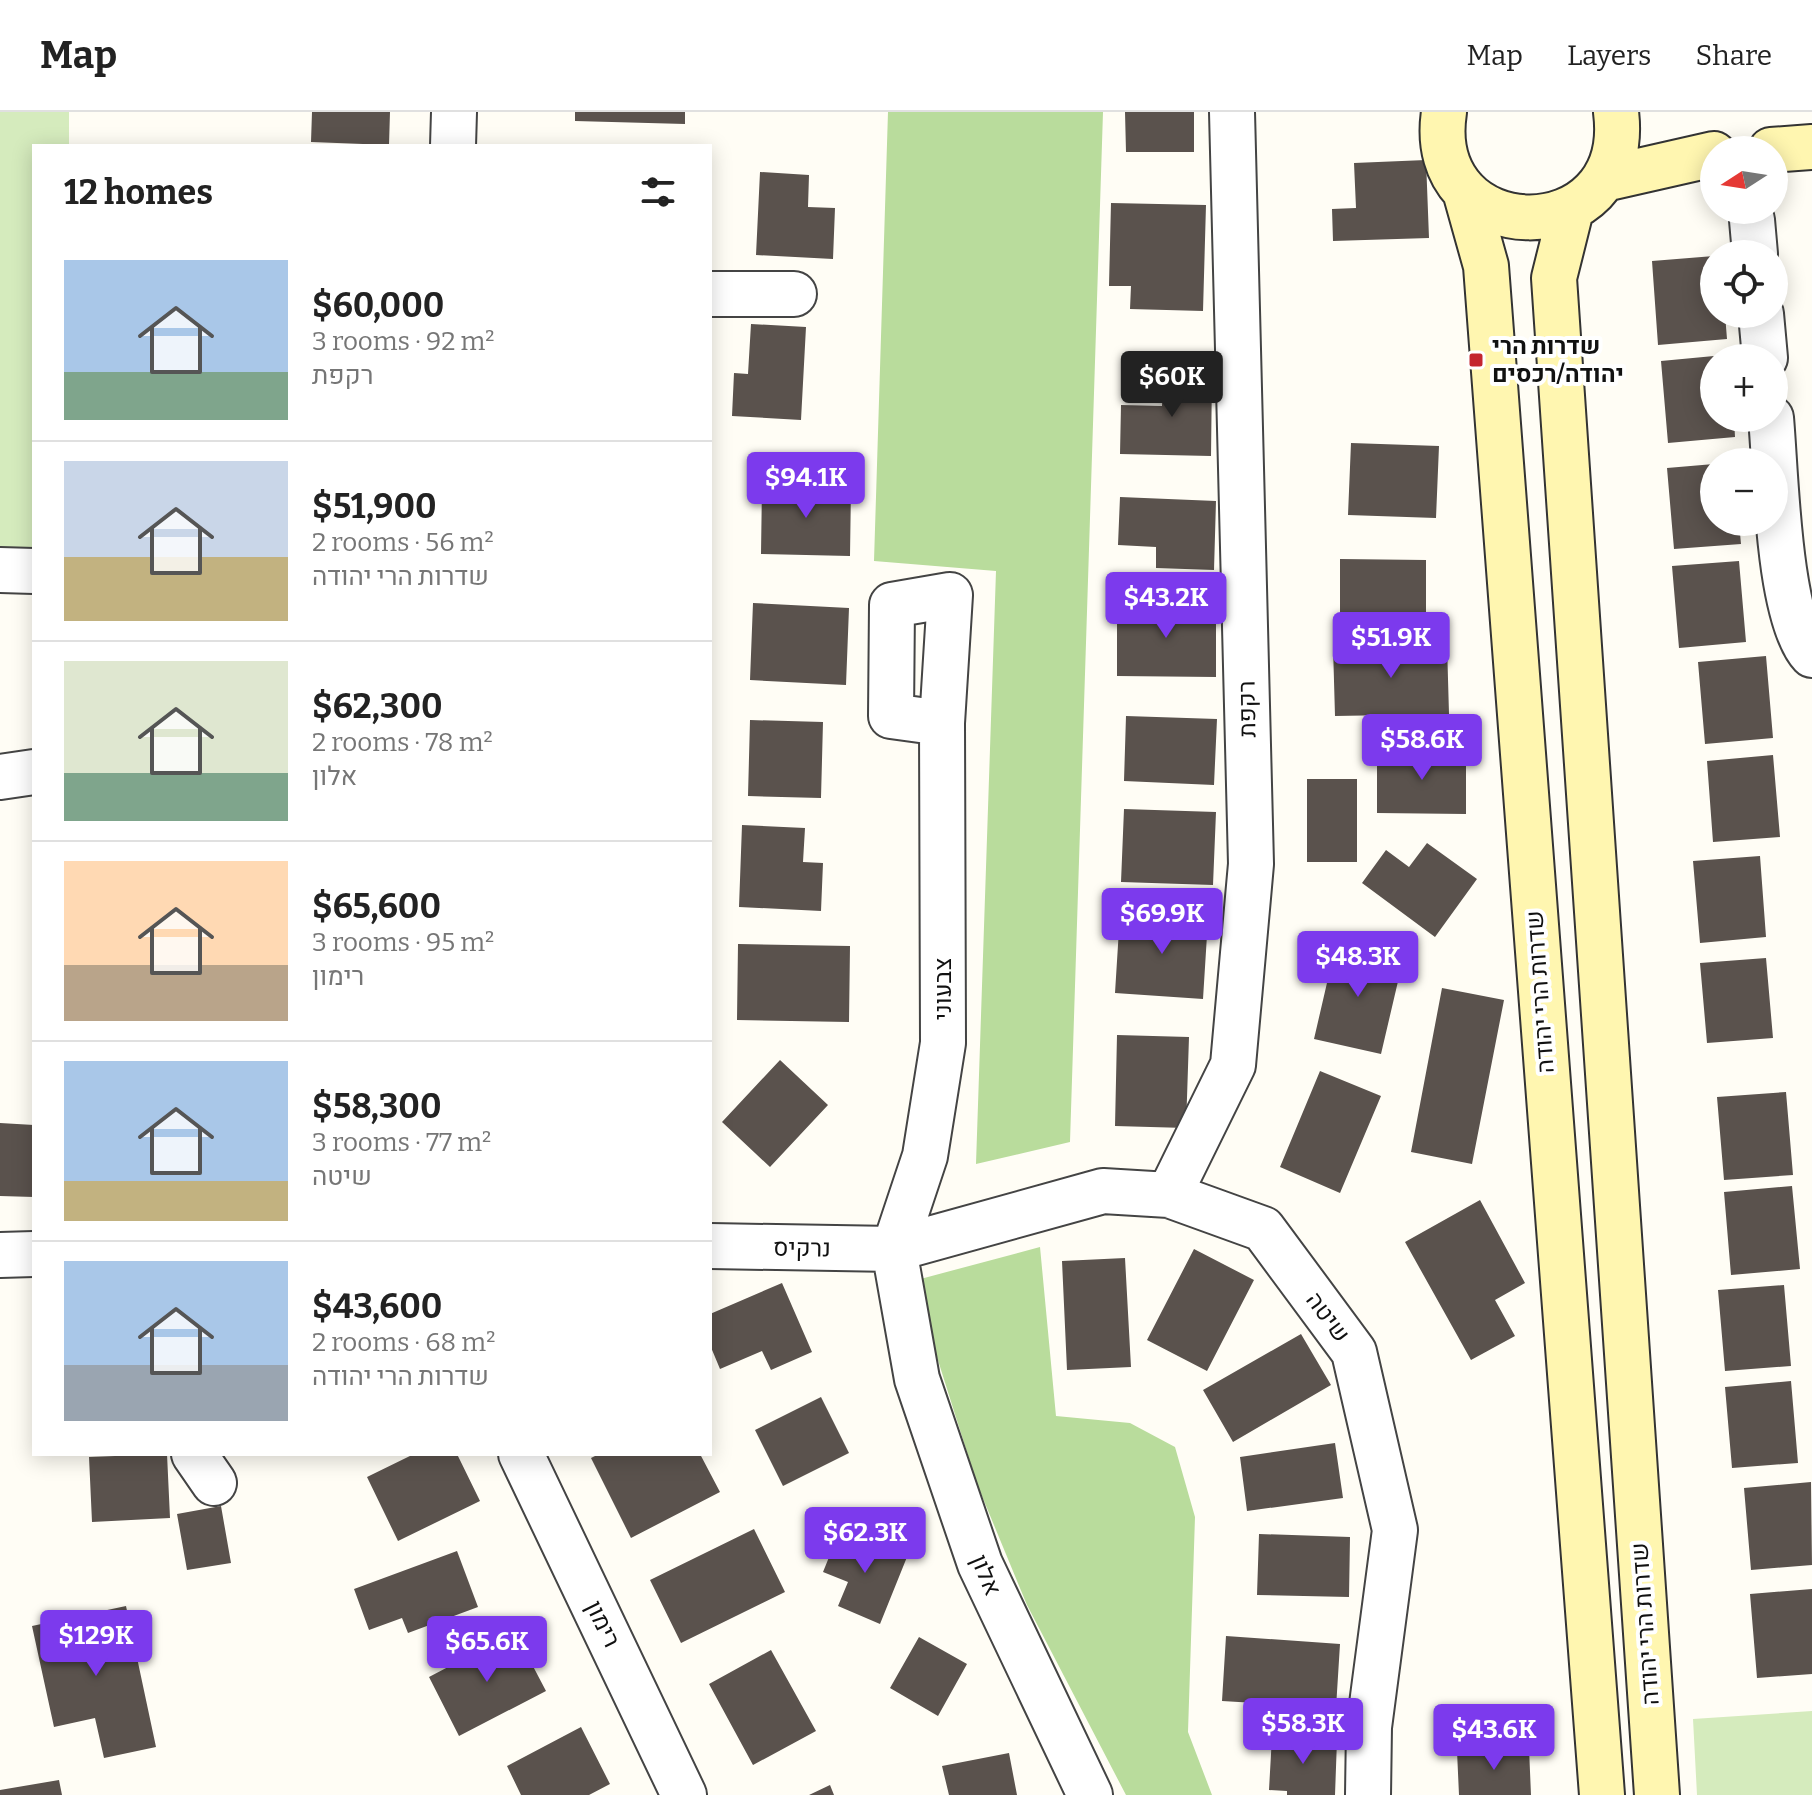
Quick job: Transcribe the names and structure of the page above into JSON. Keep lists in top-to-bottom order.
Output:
{
  "streets": {
    "street": [
      "רקפת",
      "צבעוני",
      "שדרות הרי יהודה",
      "נרקיס",
      "שיטה",
      "אלון",
      "רימון"
    ]
  },
  "crossings": [
    ["רקפת", "שיטה"],
    ["צבעוני", "נרקיס"],
    ["צבעוני", "שיטה"],
    ["צבעוני", "אלון"],
    ["נרקיס", "שיטה"],
    ["נרקיס", "אלון"],
    ["שיטה", "אלון"]
  ],
  "places": {
    "transit": ["שדרות הרי יהודה/רכסים"]
  },
  "north": "left",
  "page": {
    "header": "Map",
    "nav": ["Map", "Layers", "Share"],
    "map_buttons": ["+", "−"],
    "heading": "12 homes",
    "list": [
      {
        "name": "$60,000",
        "note": "3 rooms · 92 m² · רקפת"
      },
      {
        "name": "$51,900",
        "note": "2 rooms · 56 m² · שדרות הרי יהודה"
      },
      {
        "name": "$62,300",
        "note": "2 rooms · 78 m² · אלון"
      },
      {
        "name": "$65,600",
        "note": "3 rooms · 95 m² · רימון"
      },
      {
        "name": "$58,300",
        "note": "3 rooms · 77 m² · שיטה"
      },
      {
        "name": "$43,600",
        "note": "2 rooms · 68 m² · שדרות הרי יהודה"
      }
    ],
    "price": [
      "$60K",
      "$94.1K",
      "$43.2K",
      "$51.9K",
      "$58.6K",
      "$69.9K",
      "$48.3K",
      "$62.3K",
      "$129K",
      "$65.6K",
      "$58.3K",
      "$43.6K"
    ]
  }
}
